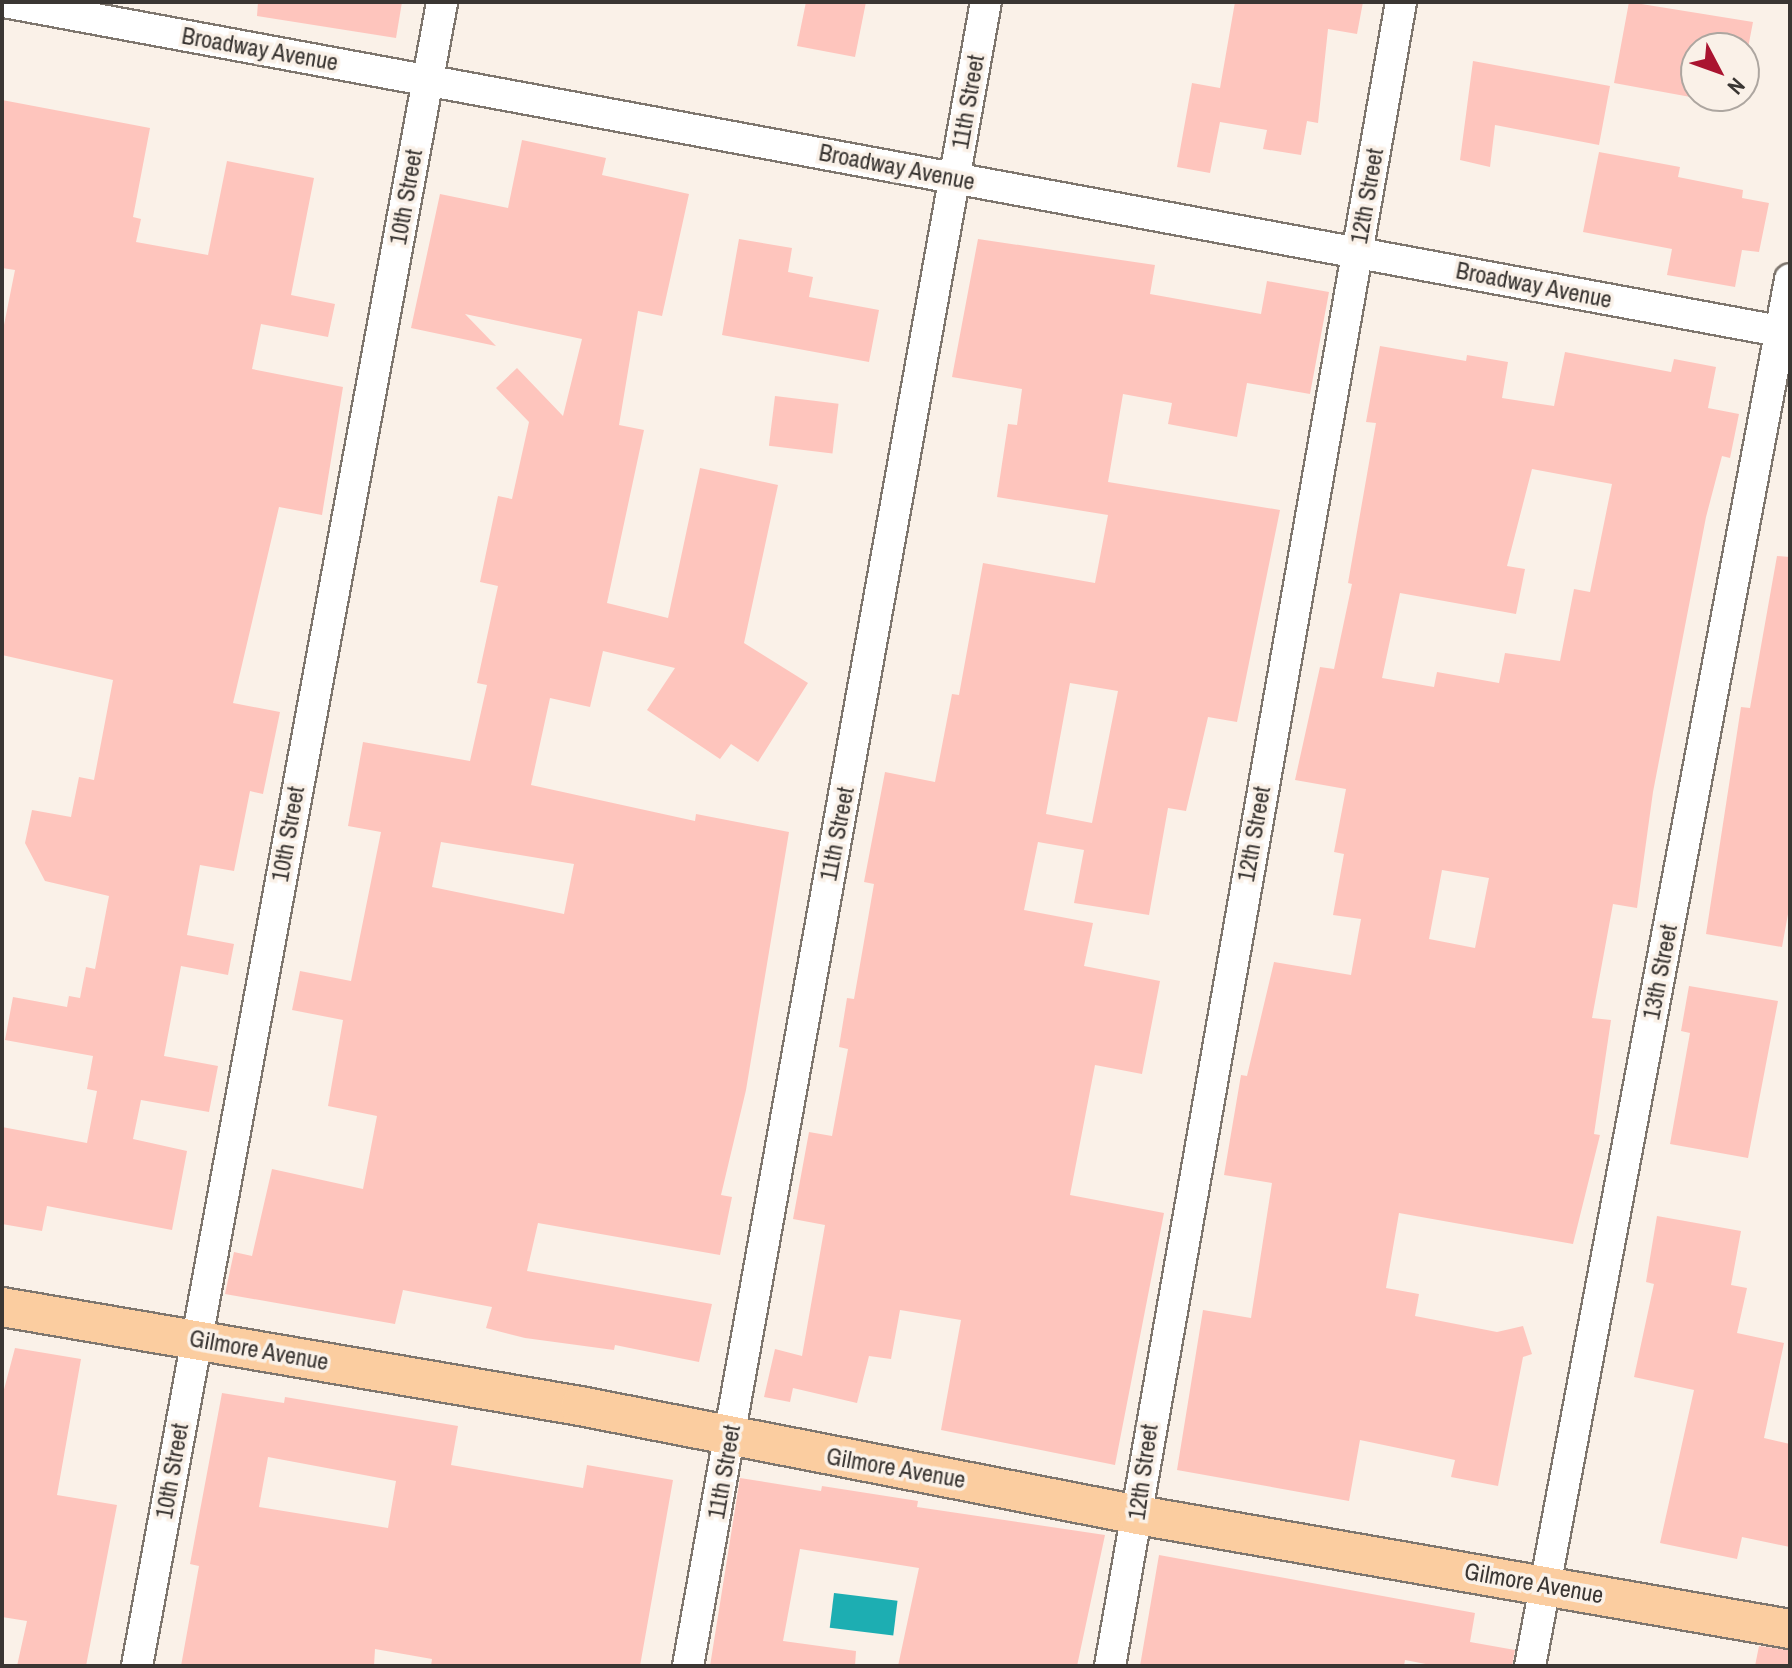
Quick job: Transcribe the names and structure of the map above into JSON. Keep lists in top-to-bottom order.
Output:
{
  "streets": {
    "main road": ["Gilmore Avenue"],
    "street": [
      "Broadway Avenue",
      "11th Street",
      "12th Street",
      "10th Street",
      "13th Street"
    ]
  },
  "crossings": [
    ["Broadway Avenue", "11th Street"],
    ["Broadway Avenue", "12th Street"],
    ["Broadway Avenue", "10th Street"],
    ["Broadway Avenue", "13th Street"],
    ["11th Street", "Gilmore Avenue"],
    ["12th Street", "Gilmore Avenue"],
    ["10th Street", "Gilmore Avenue"],
    ["13th Street", "Gilmore Avenue"]
  ],
  "north": "bottom right"
}
